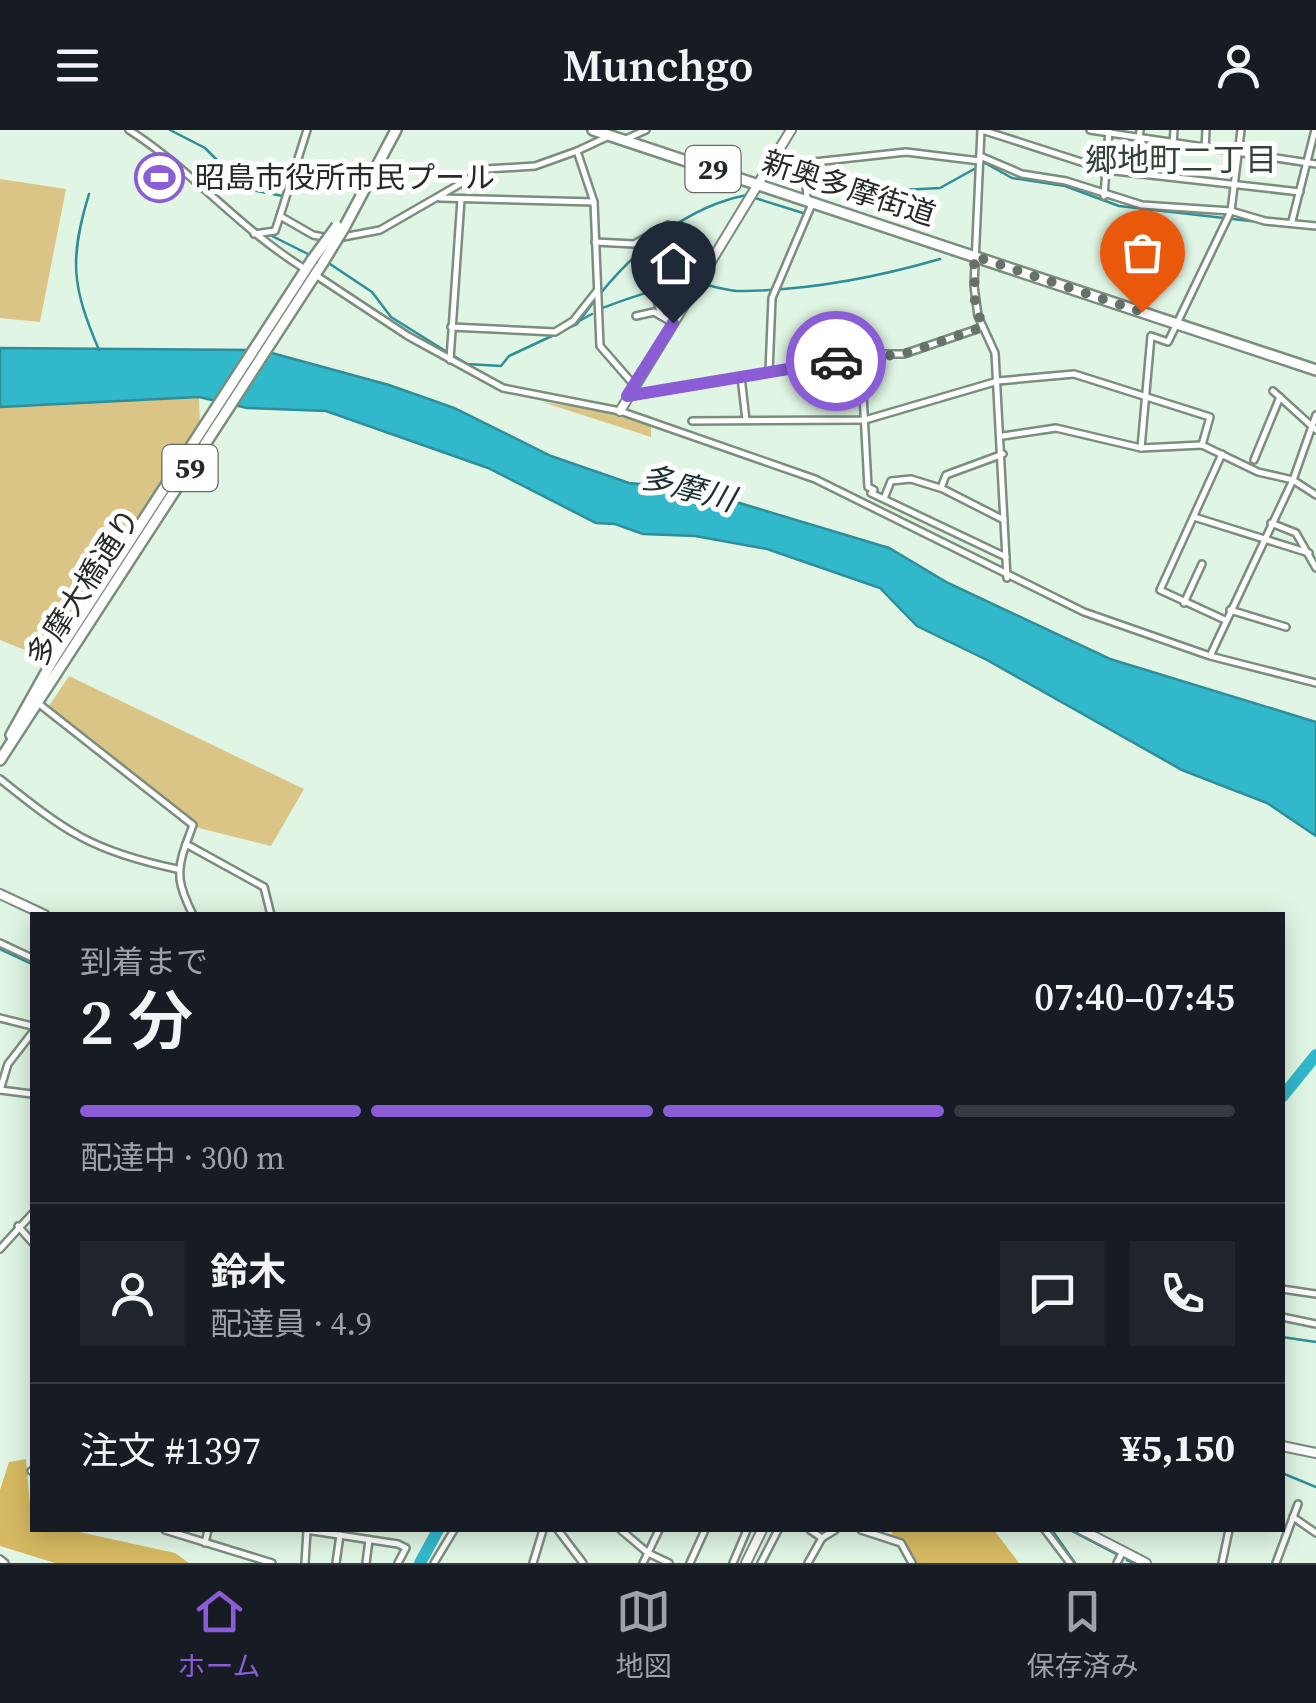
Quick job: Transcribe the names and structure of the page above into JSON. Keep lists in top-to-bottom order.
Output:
{
  "streets": {
    "main road": [
      "29",
      "新奥多摩街道",
      "59",
      "多摩大橋通り"
    ]
  },
  "districts": ["郷地町二丁目"],
  "water": ["多摩川"],
  "places": {
    "sports": ["昭島市役所市民プール"]
  },
  "page": {
    "header": "Munchgo",
    "heading": ["2 分", "到着まで", "07:40–07:45"],
    "panel": [
      "鈴木",
      "配達員 · 4.9",
      "注文 #1397",
      "¥5,150"
    ],
    "bar": "配達中 · 300 m",
    "tabs": ["ホーム", "地図", "保存済み"]
  }
}
